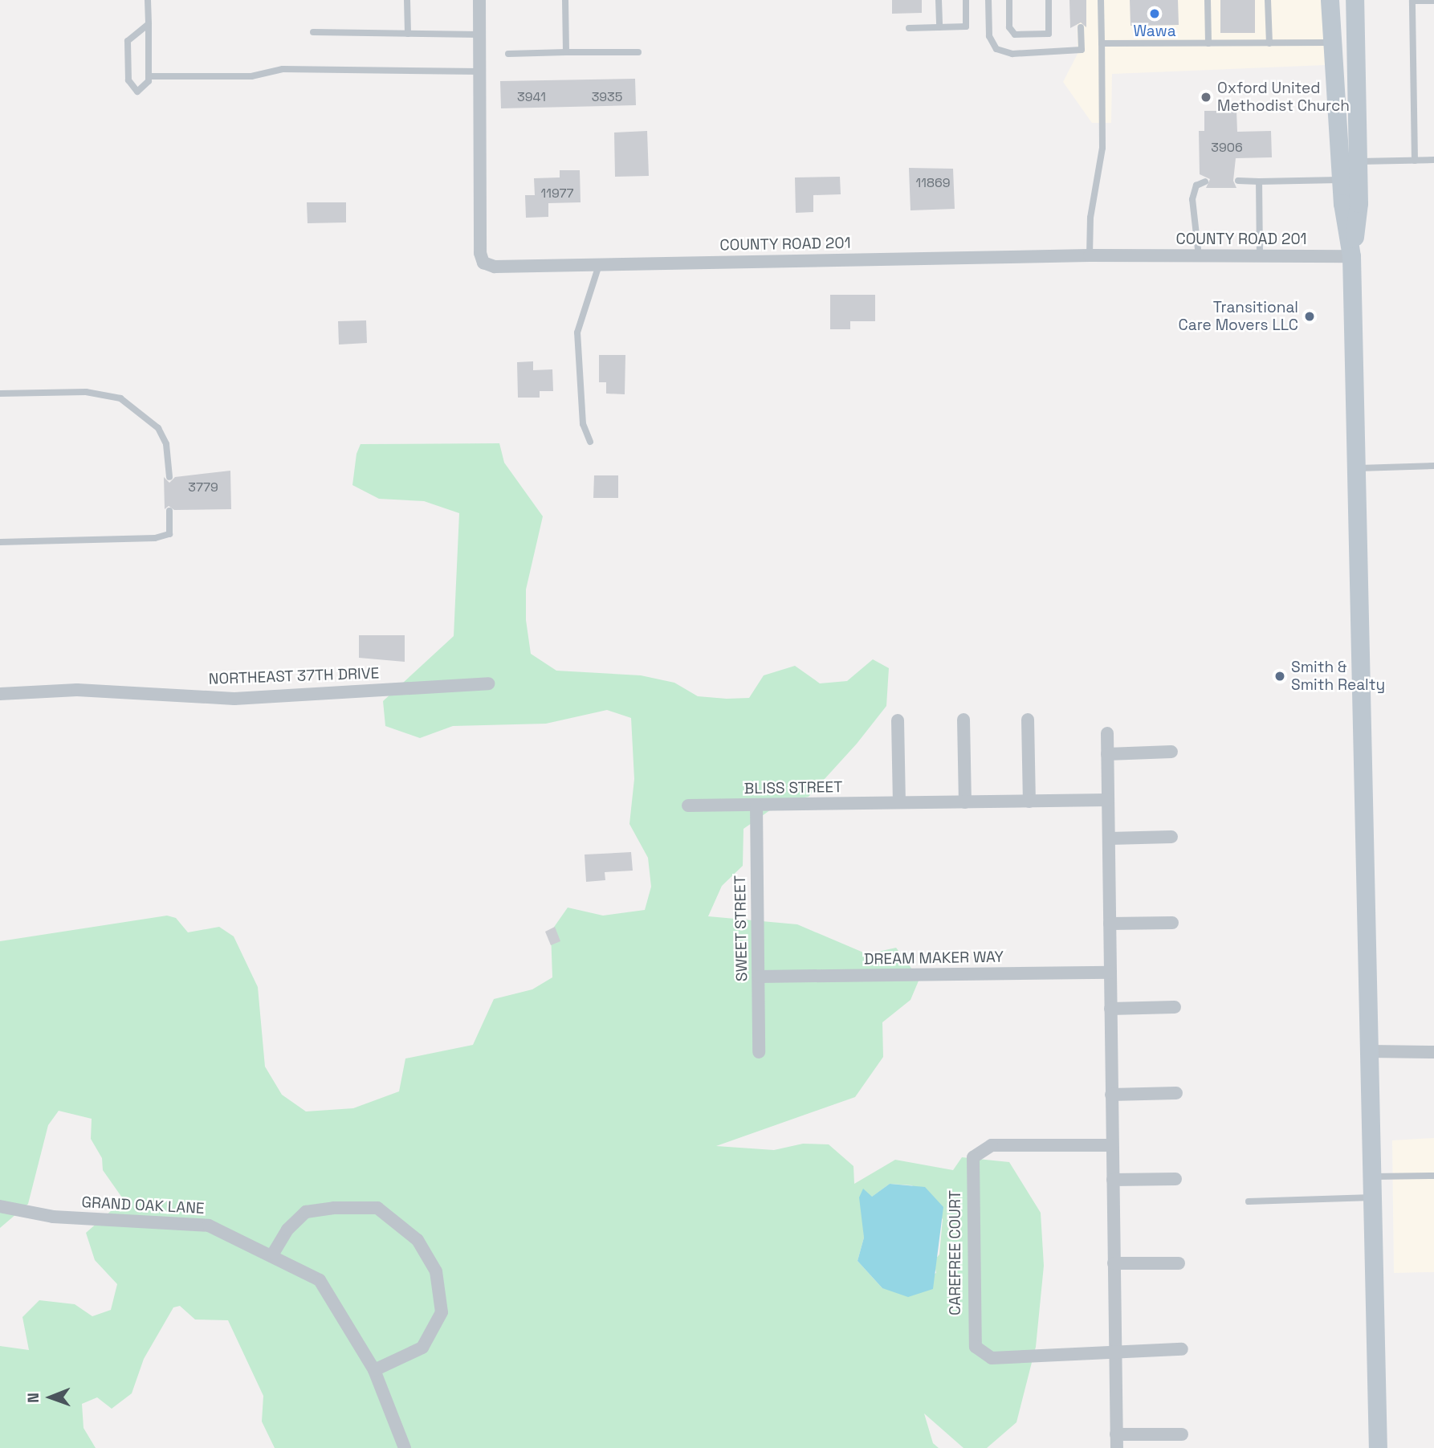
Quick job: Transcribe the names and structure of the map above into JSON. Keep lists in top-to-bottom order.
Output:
{
  "streets": {
    "street": [
      "COUNTY ROAD 201",
      "NORTHEAST 37TH DRIVE",
      "BLISS STREET",
      "SWEET STREET",
      "DREAM MAKER WAY",
      "GRAND OAK LANE",
      "CAREFREE COURT"
    ]
  },
  "crossings": [
    ["BLISS STREET", "SWEET STREET"],
    ["SWEET STREET", "DREAM MAKER WAY"]
  ],
  "places": [
    "Wawa",
    "Oxford United Methodist Church",
    "Transitional Care Movers LLC",
    "Smith & Smith Realty"
  ],
  "house_numbers": [
    "3941",
    "3935",
    "3906",
    "11869",
    "11977",
    "3779"
  ],
  "north": "left"
}
